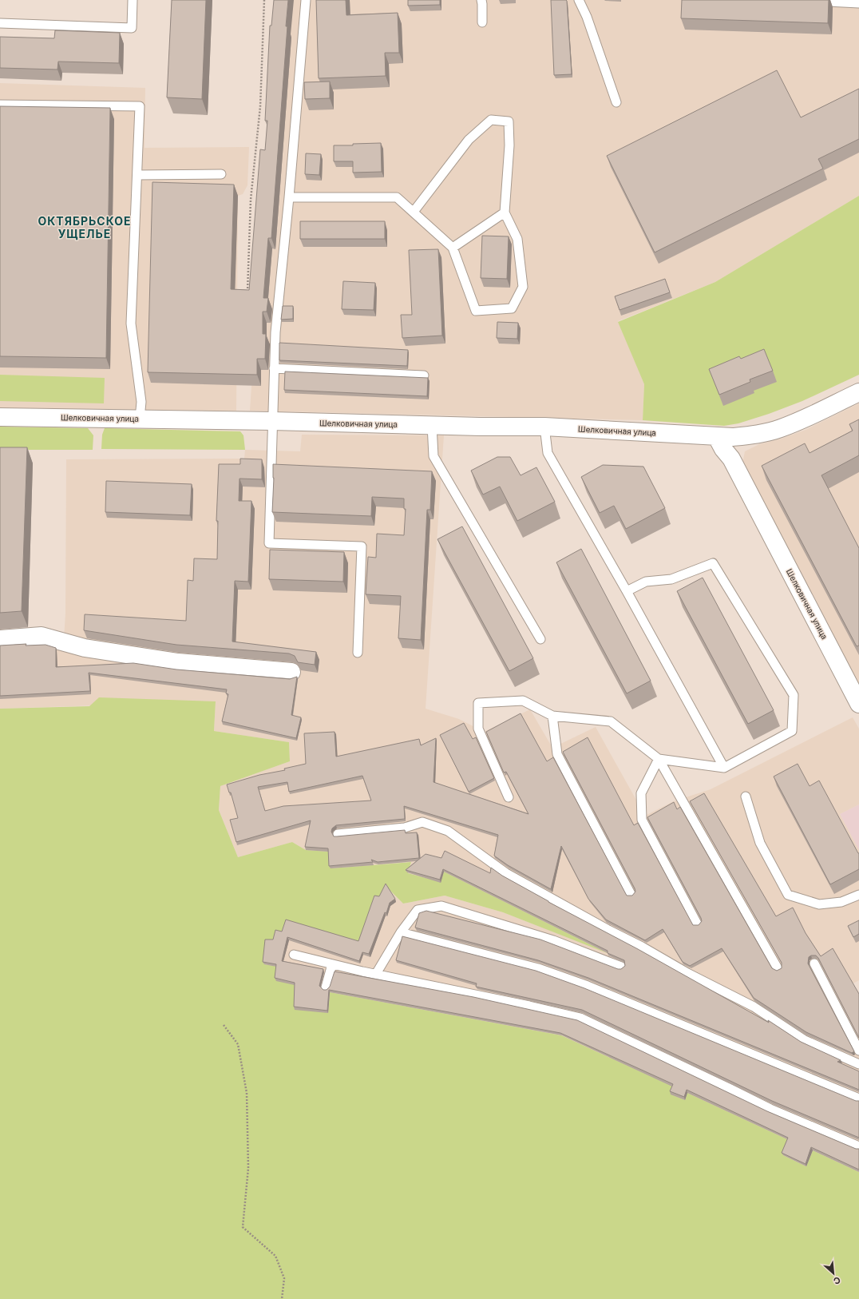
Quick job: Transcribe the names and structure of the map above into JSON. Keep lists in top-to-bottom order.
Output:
{
  "streets": {
    "street": ["Шелковичная улица"]
  },
  "districts": ["ОКТЯБРЬСКОЕ УЩЕЛЬЕ"],
  "north": "bottom right"
}
